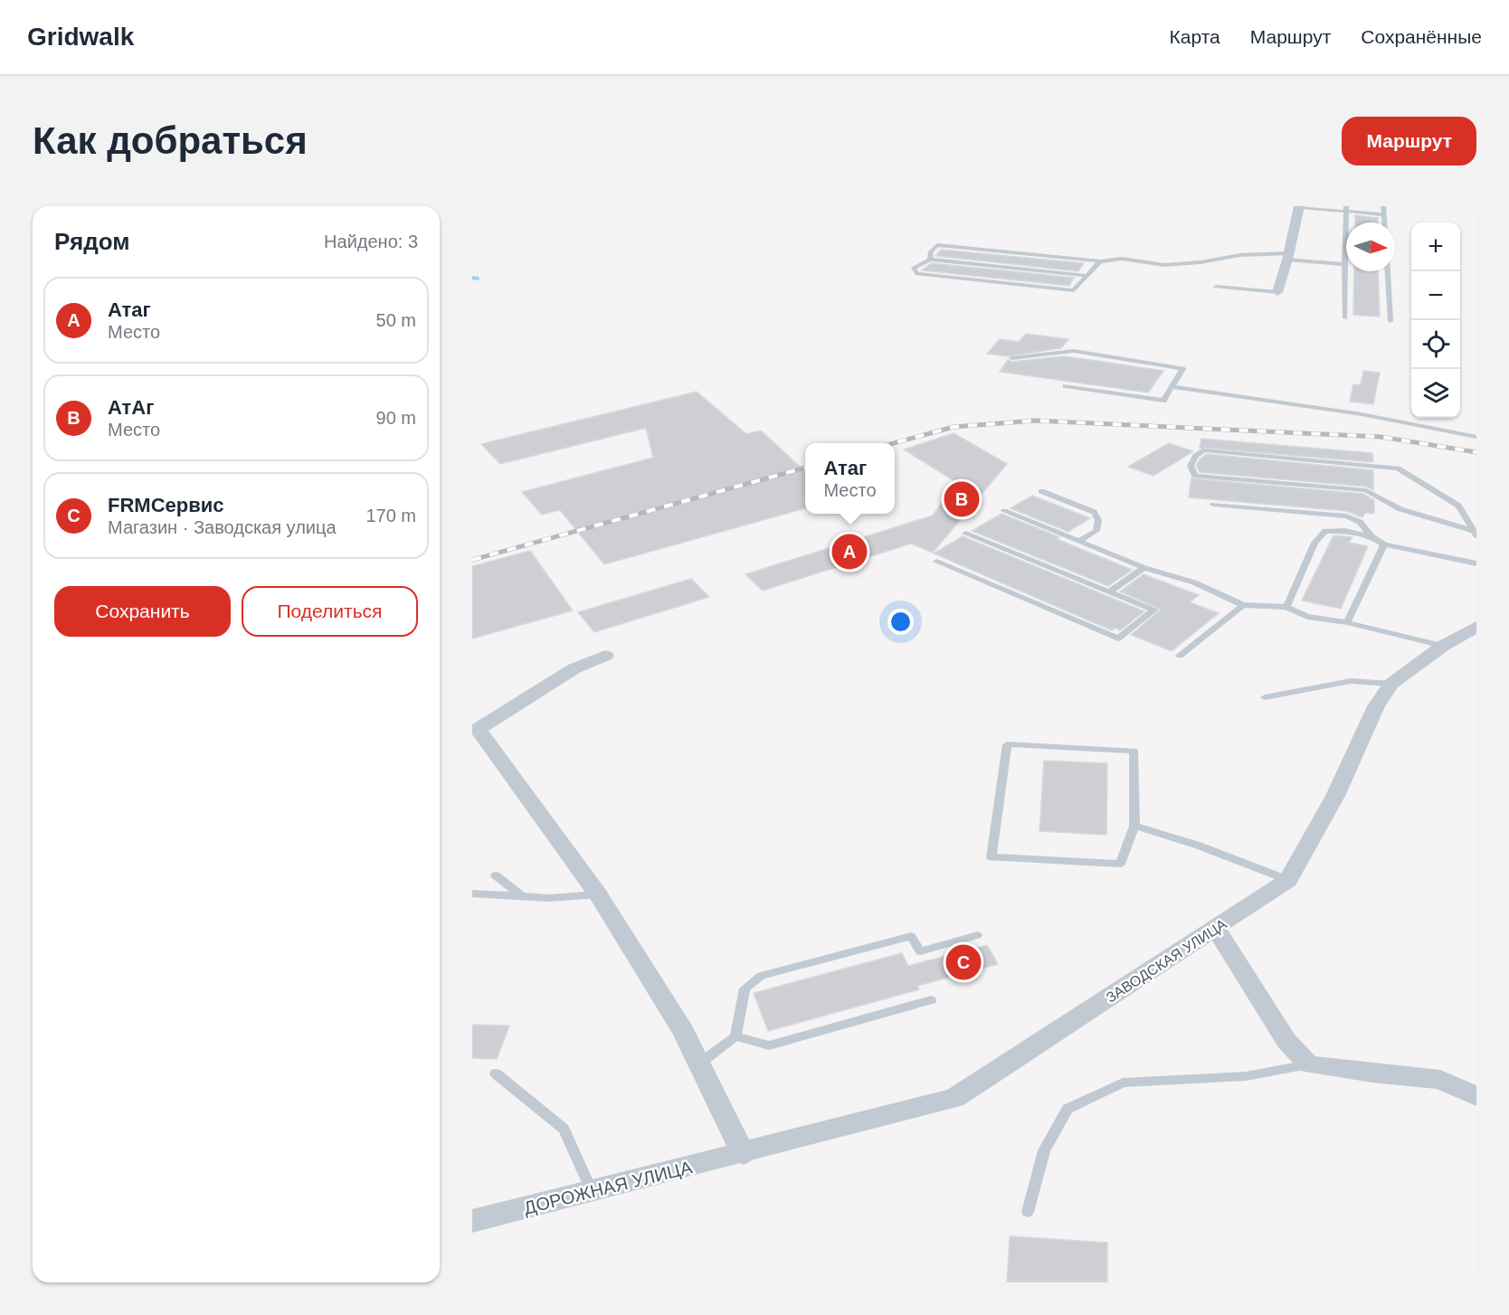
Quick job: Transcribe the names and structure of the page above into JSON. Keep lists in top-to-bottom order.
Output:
{
  "streets": {
    "street": ["ЗАВОДСКАЯ УЛИЦА", "ДОРОЖНАЯ УЛИЦА"]
  },
  "crossings": [
    ["ЗАВОДСКАЯ УЛИЦА", "ДОРОЖНАЯ УЛИЦА"]
  ],
  "north": "right",
  "page": {
    "header": "Gridwalk",
    "nav": ["Карта", "Маршрут", "Сохранённые"],
    "buttons": [
      "Маршрут",
      ["Сохранить", "Поделиться"]
    ],
    "title": "Как добраться",
    "heading": ["Рядом", "Найдено: 3"],
    "map_buttons": ["+", "−"],
    "list": [
      {
        "mark": "A",
        "name": "Атаг",
        "note": "Место",
        "value": "50 m"
      },
      {
        "mark": "B",
        "name": "АтАг",
        "note": "Место",
        "value": "90 m"
      },
      {
        "mark": "C",
        "name": "FRMСервис",
        "note": "Магазин · Заводская улица",
        "value": "170 m"
      }
    ],
    "popup": ["Атаг", "Место"],
    "pins": ["B", "A", "C"]
  }
}
